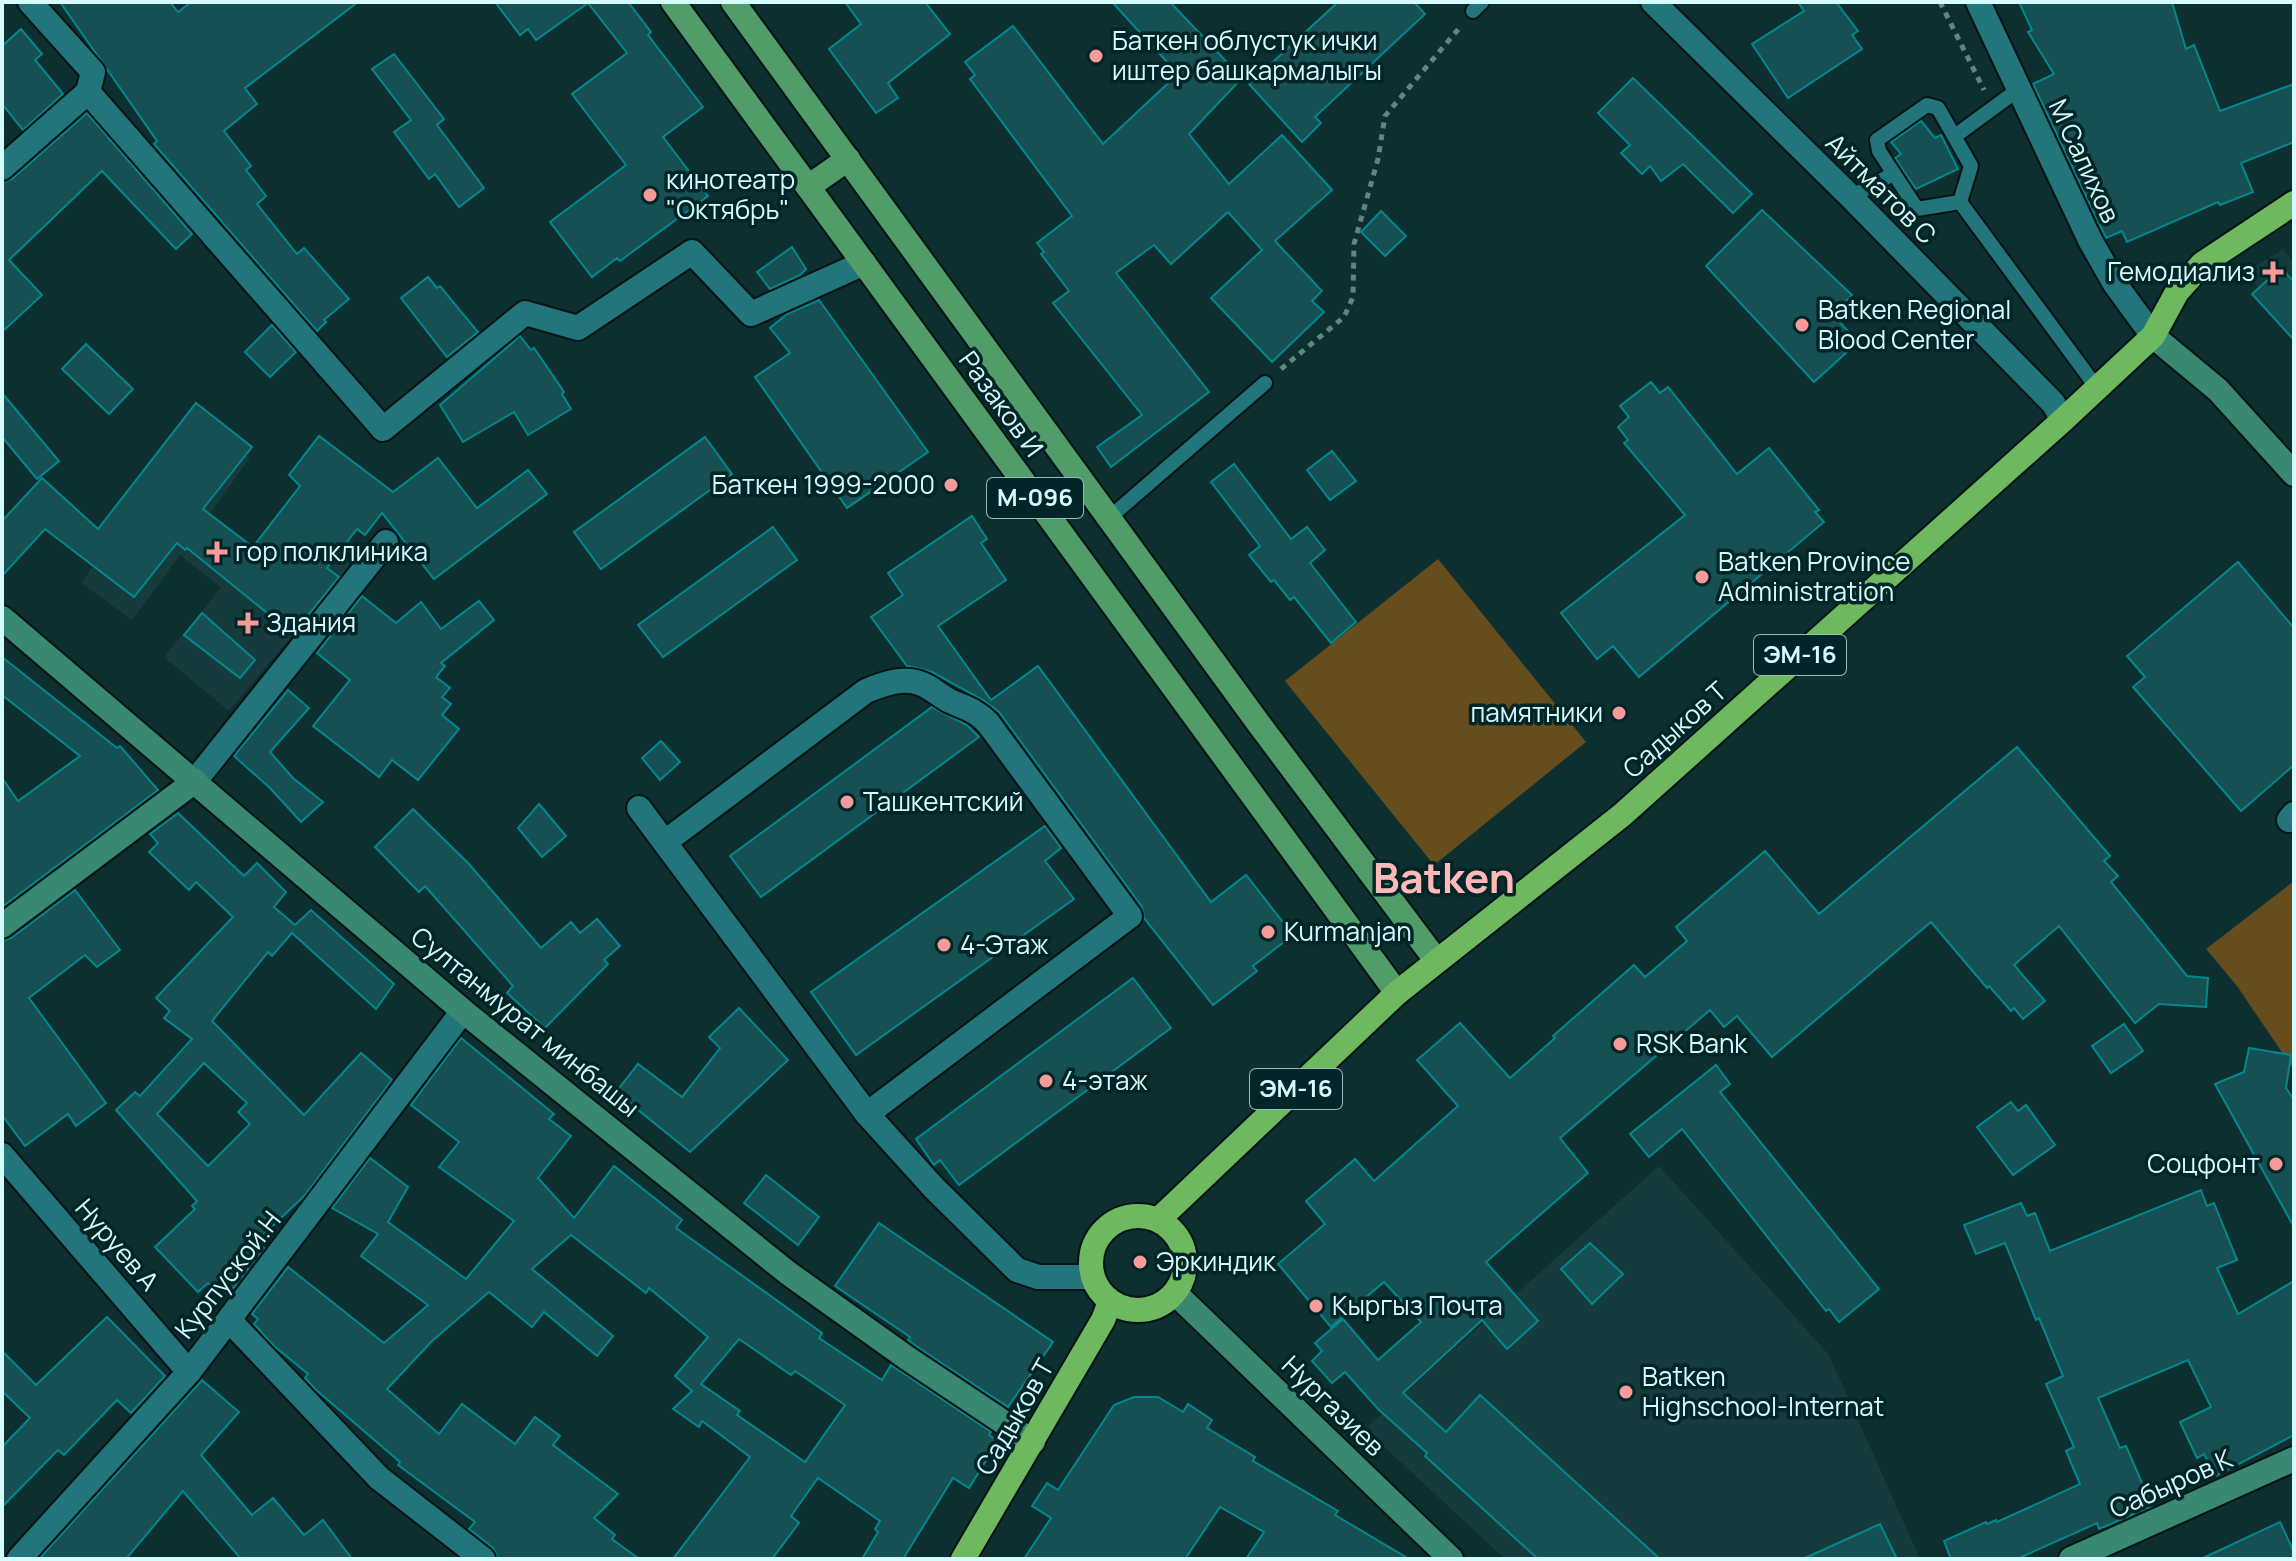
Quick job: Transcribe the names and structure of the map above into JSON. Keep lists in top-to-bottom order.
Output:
{
  "streets": {
    "highway": ["ЭМ-16", "Садыков Т"],
    "main road": ["Разаков И", "М-096"],
    "street": [
      "М Салихов",
      "Айтматов С",
      "Султанмурат минбашы",
      "Нуруев А",
      "Курпуской.Н",
      "Нургазиев",
      "Сабыров К"
    ]
  },
  "crossings": [
    ["М Салихов", "ЭМ-16"],
    ["М Салихов", "Садыков Т"],
    ["Айтматов С", "Садыков Т"],
    ["Разаков И", "ЭМ-16"],
    ["Разаков И", "Садыков Т"],
    ["ЭМ-16", "Садыков Т"],
    ["ЭМ-16", "Нургазиев"],
    ["Садыков Т", "Султанмурат минбашы"],
    ["Садыков Т", "Нургазиев"],
    ["Султанмурат минбашы", "Курпуской.Н"],
    ["Нуруев А", "Курпуской.Н"]
  ],
  "districts": ["Batken"],
  "places": {
    "other": [
      "Баткен облустук ички иштер башкармалыгы",
      "кинотеатр \"Октябрь\"",
      "Batken Regional Blood Center",
      "Баткен 1999-2000",
      "Batken Province Administration",
      "памятники",
      "Ташкентский",
      "Kurmanjan",
      "4-Этаж",
      "RSK Bank",
      "4-этаж",
      "Соцфонт",
      "Эркиндик",
      "Кыргыз Почта",
      "Batken Highschool-Internat"
    ],
    "health": ["Гемодиализ", "гор полклиника", "Здания"]
  }
}
